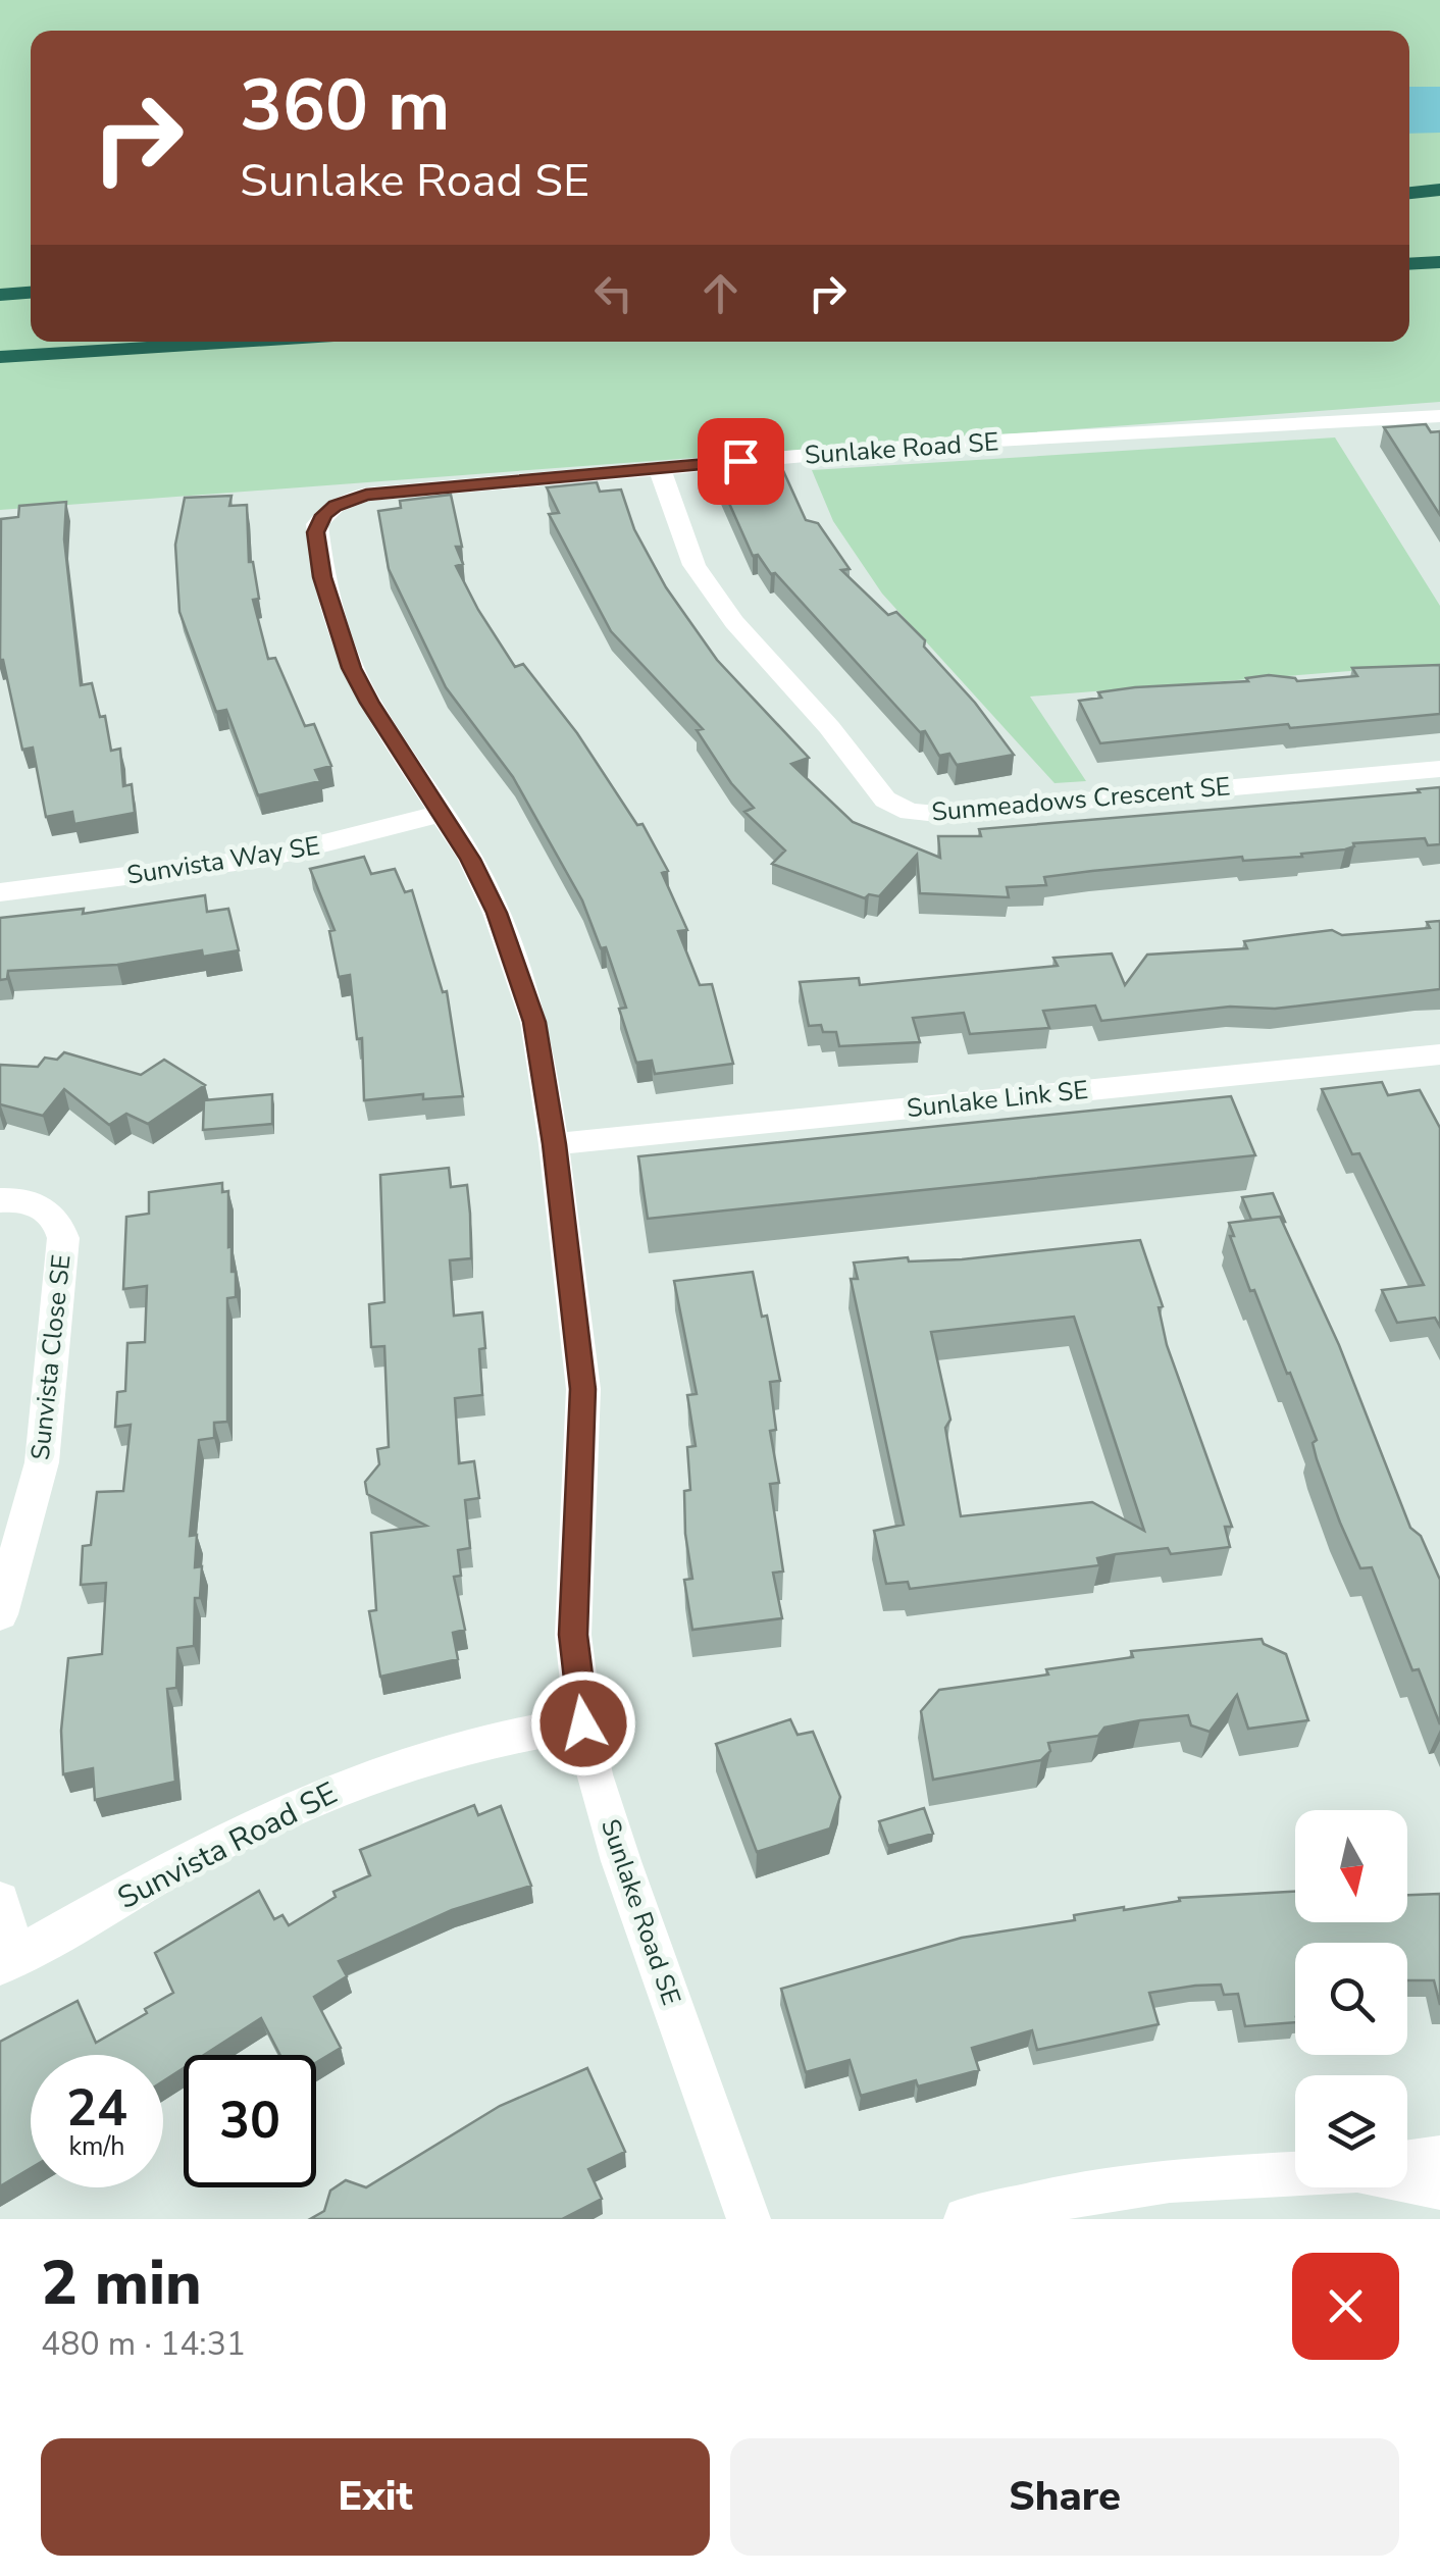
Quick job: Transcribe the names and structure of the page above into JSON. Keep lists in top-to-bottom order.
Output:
{
  "streets": {
    "street": [
      "Sunlake Road SE",
      "Sunmeadows Crescent SE",
      "Sunvista Way SE",
      "Sunlake Link SE",
      "Sunvista Close SE",
      "Sunvista Road SE"
    ]
  },
  "crossings": [
    ["Sunlake Road SE", "Sunmeadows Crescent SE"],
    ["Sunlake Road SE", "Sunvista Way SE"],
    ["Sunlake Road SE", "Sunlake Link SE"],
    ["Sunlake Road SE", "Sunvista Road SE"]
  ],
  "north": "bottom",
  "page": {
    "turn": ["360 m", "Sunlake Road SE"],
    "speed": "24 km/h",
    "limit": "30",
    "heading": ["2 min", "480 m · 14:31"],
    "buttons": ["Exit", "Share"]
  }
}
